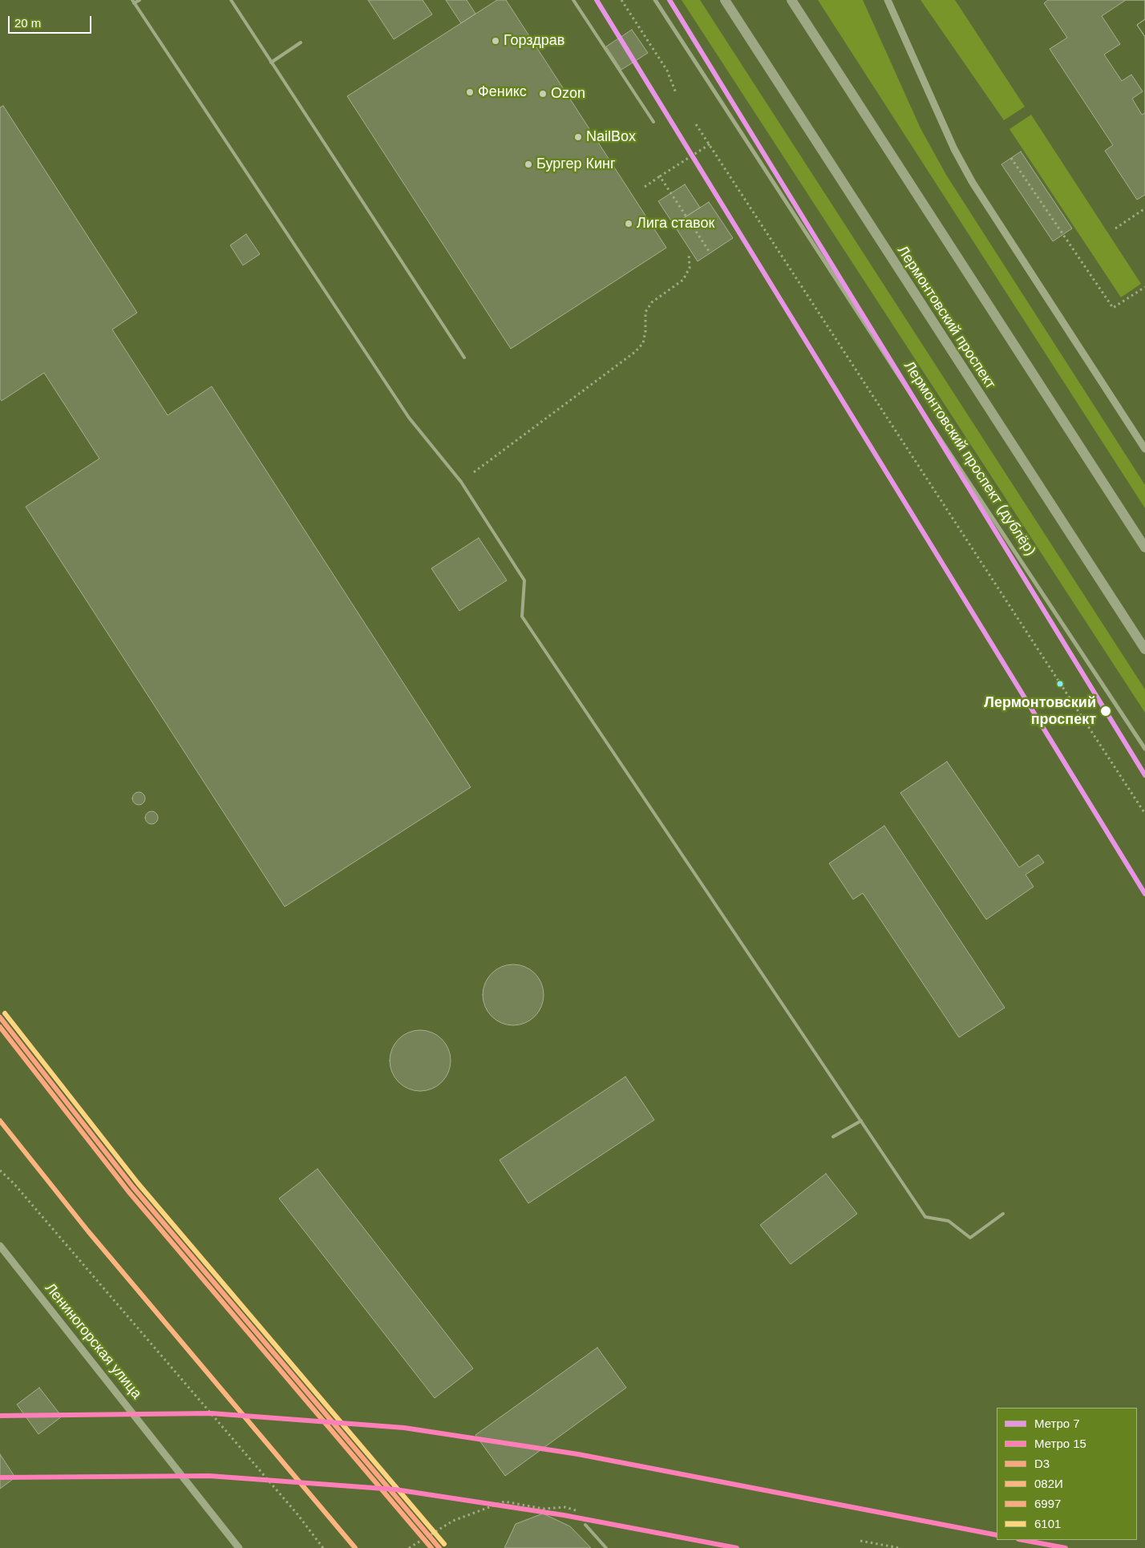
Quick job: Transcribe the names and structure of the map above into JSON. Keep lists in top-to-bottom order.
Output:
{
  "streets": {
    "main road": ["Лермонтовский проспект"],
    "street": ["Лермонтовский проспект (дублёр)", "Лениногорская улица"]
  },
  "places": [
    "Горздрав",
    "Феникс",
    "Ozon",
    "NailBox",
    "Бургер Кинг",
    "Лига ставок",
    "Лермонтовский проспект"
  ],
  "lines": [
    "metro line 7",
    "transit line 6101",
    "transit line D3",
    "transit line 6997",
    "transit line 082И",
    "metro line 15"
  ],
  "legend": [
    "Метро 7",
    "Метро 15",
    "D3",
    "082И",
    "6997",
    "6101"
  ],
  "scale_bar": "20 m"
}
